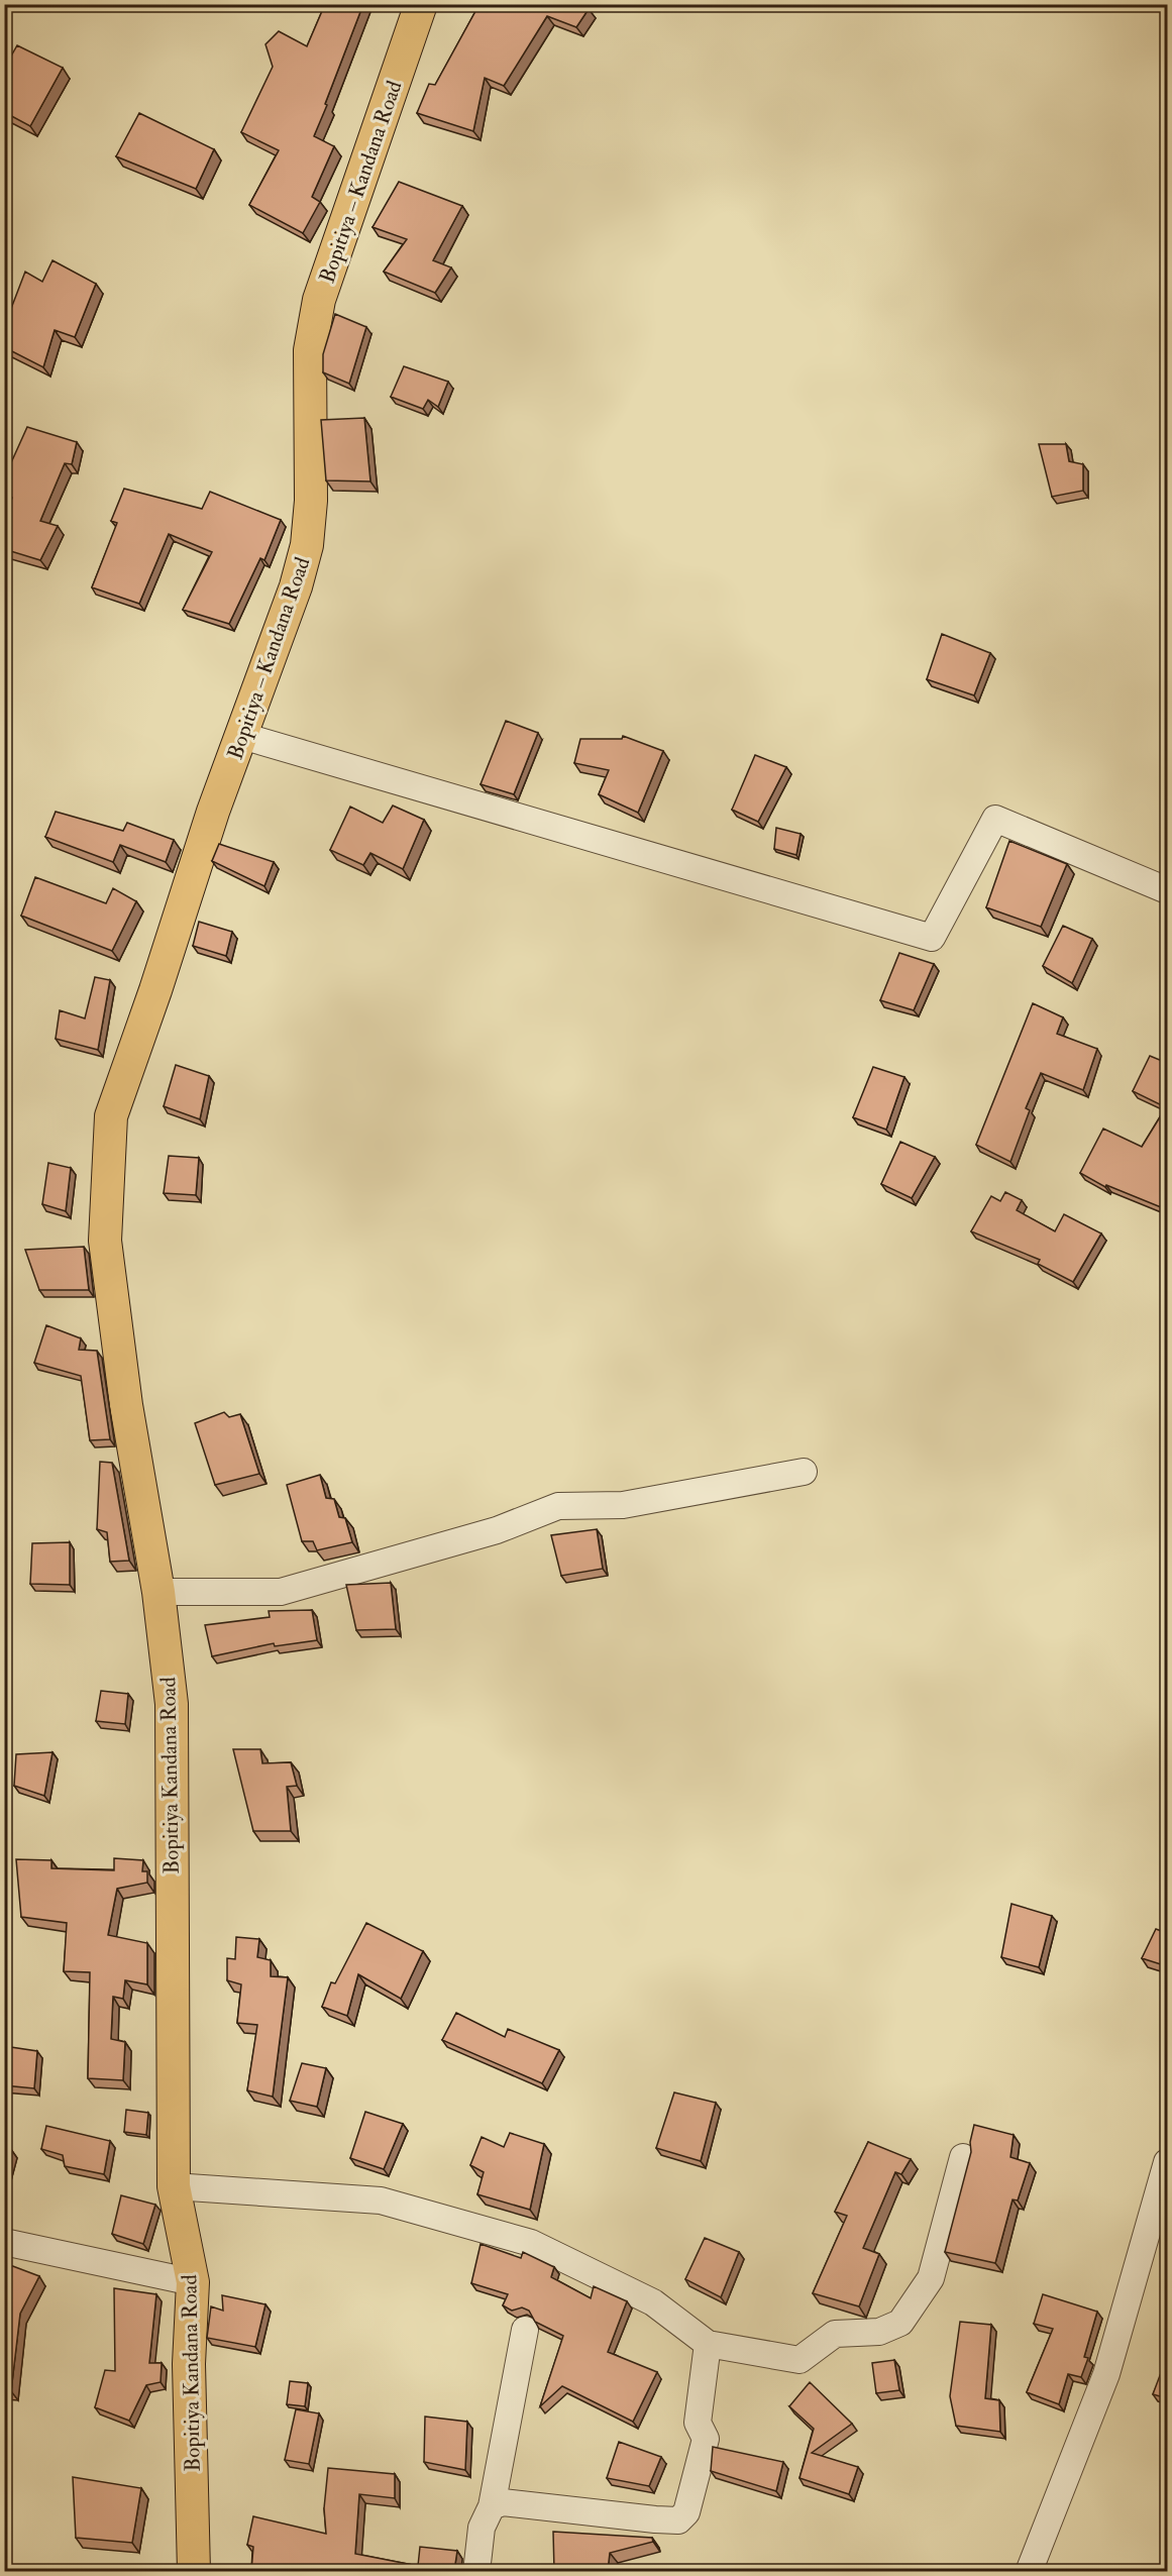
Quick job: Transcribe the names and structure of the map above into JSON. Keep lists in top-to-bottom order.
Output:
{
  "streets": {
    "main road": ["Bopitiya – Kandana Road", "Bopitiya Kandana Road"]
  },
  "crossings": [
    ["Bopitiya – Kandana Road", "Bopitiya Kandana Road"]
  ]
}
